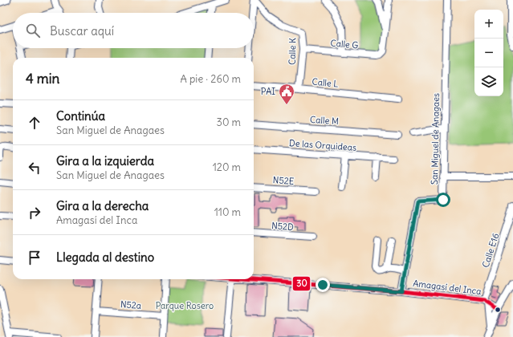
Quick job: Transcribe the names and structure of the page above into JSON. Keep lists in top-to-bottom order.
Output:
{
  "streets": {
    "street": [
      "Calle G",
      "Calle K",
      "Calle L",
      "Calle M",
      "San Miguel de Anagaes",
      "De las Orquideas",
      "N52E",
      "N52D",
      "Calle E16",
      "Amagasí del Inca",
      "N52a"
    ]
  },
  "crossings": [
    ["Calle G", "Calle K"],
    ["Calle K", "Calle L"],
    ["San Miguel de Anagaes", "Amagasí del Inca"],
    ["Calle E16", "Amagasí del Inca"]
  ],
  "parks": ["Parque Rosero"],
  "places": {
    "public building": ["PAI"]
  },
  "lines": ["transit line 30"],
  "page": {
    "map_buttons": ["+", "−"],
    "search": "Buscar aquí",
    "heading": ["4 min", "A pie · 260 m"],
    "list": [
      ["Continúa", "San Miguel de Anagaes", "30 m"],
      ["Gira a la izquierda", "San Miguel de Anagaes", "120 m"],
      ["Gira a la derecha", "Amagasí del Inca", "110 m"],
      "Llegada al destino"
    ]
  }
}
